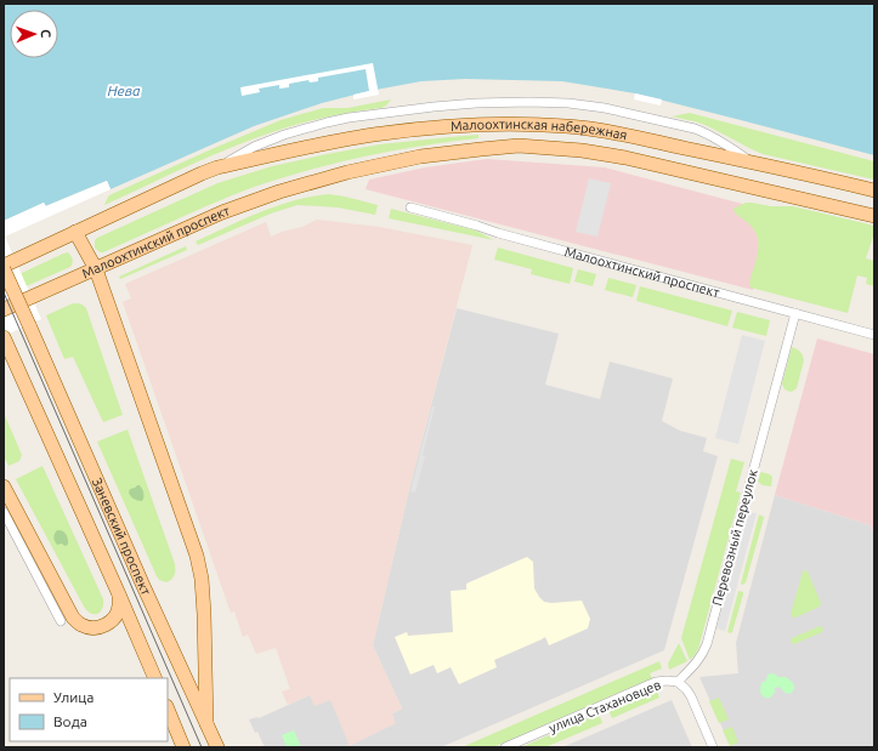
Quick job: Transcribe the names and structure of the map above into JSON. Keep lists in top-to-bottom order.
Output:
{
  "streets": {
    "main road": ["Малоохтинская набережная", "Малоохтинский проспект", "Заневский проспект"],
    "street": ["Перевозный переулок", "улица Стахановцев"]
  },
  "crossings": [
    ["Малоохтинская набережная", "Малоохтинский проспект"],
    ["Малоохтинский проспект", "Перевозный переулок"],
    ["Перевозный переулок", "улица Стахановцев"]
  ],
  "water": ["Нева"],
  "legend": ["Улица", "Вода"],
  "north": "right"
}
